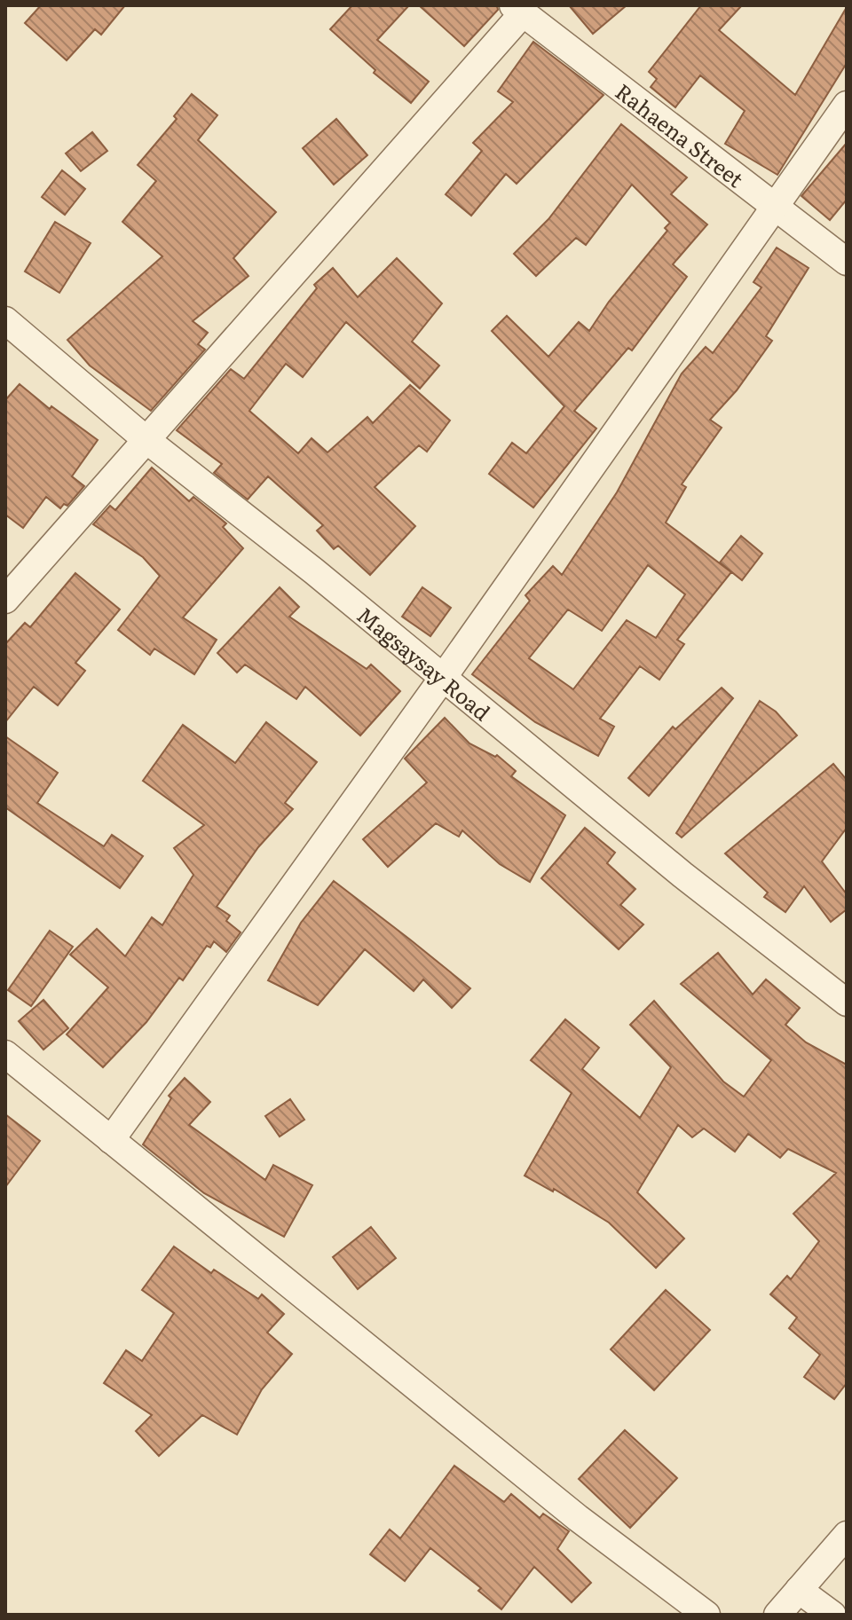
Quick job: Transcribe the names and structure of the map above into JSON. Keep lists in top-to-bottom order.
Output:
{
  "streets": {
    "street": ["Rahaena Street", "Magsaysay Road"]
  }
}
